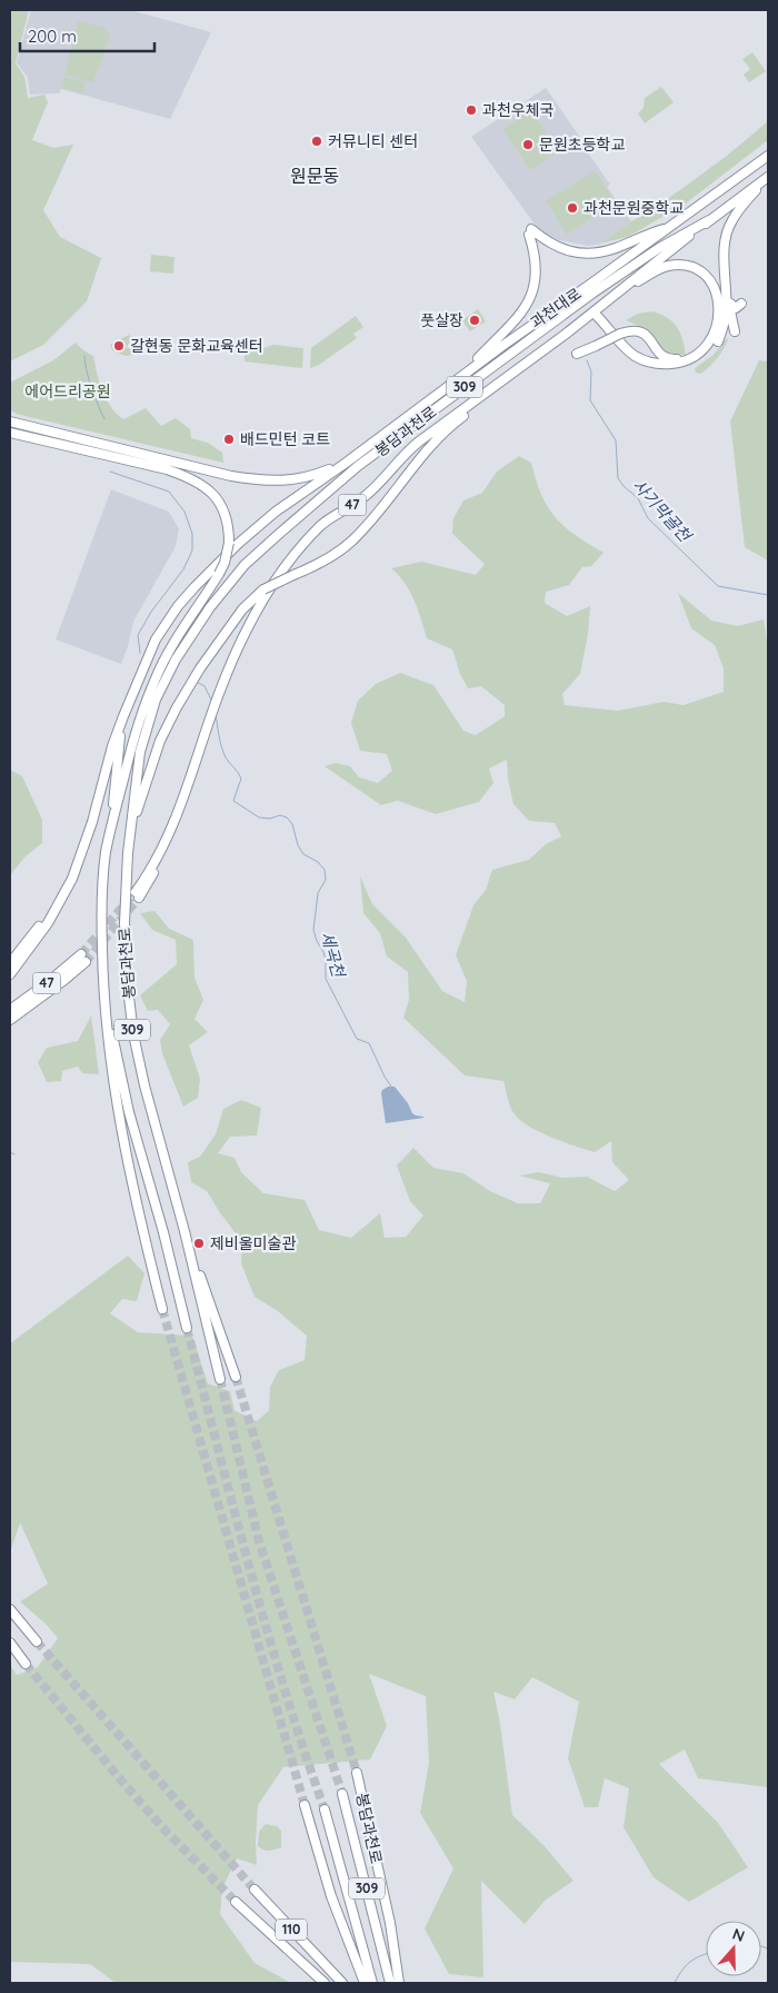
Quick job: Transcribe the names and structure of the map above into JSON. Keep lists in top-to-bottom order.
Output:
{
  "streets": {
    "highway": [
      "과천대로",
      "309",
      "봉담과천로",
      "47",
      "110"
    ]
  },
  "crossings": [
    ["과천대로", "봉담과천로"],
    ["과천대로", "47"]
  ],
  "districts": ["원문동"],
  "water": ["사기막골천", "세곡천"],
  "parks": ["에어드리공원"],
  "places": [
    "과천우체국",
    "커뮤니티 센터",
    "문원초등학교",
    "과천문원중학교",
    "풋살장",
    "갈현동 문화교육센터",
    "배드민턴 코트",
    "제비울미술관"
  ],
  "scale_bar": "200 m",
  "north": "top"
}
